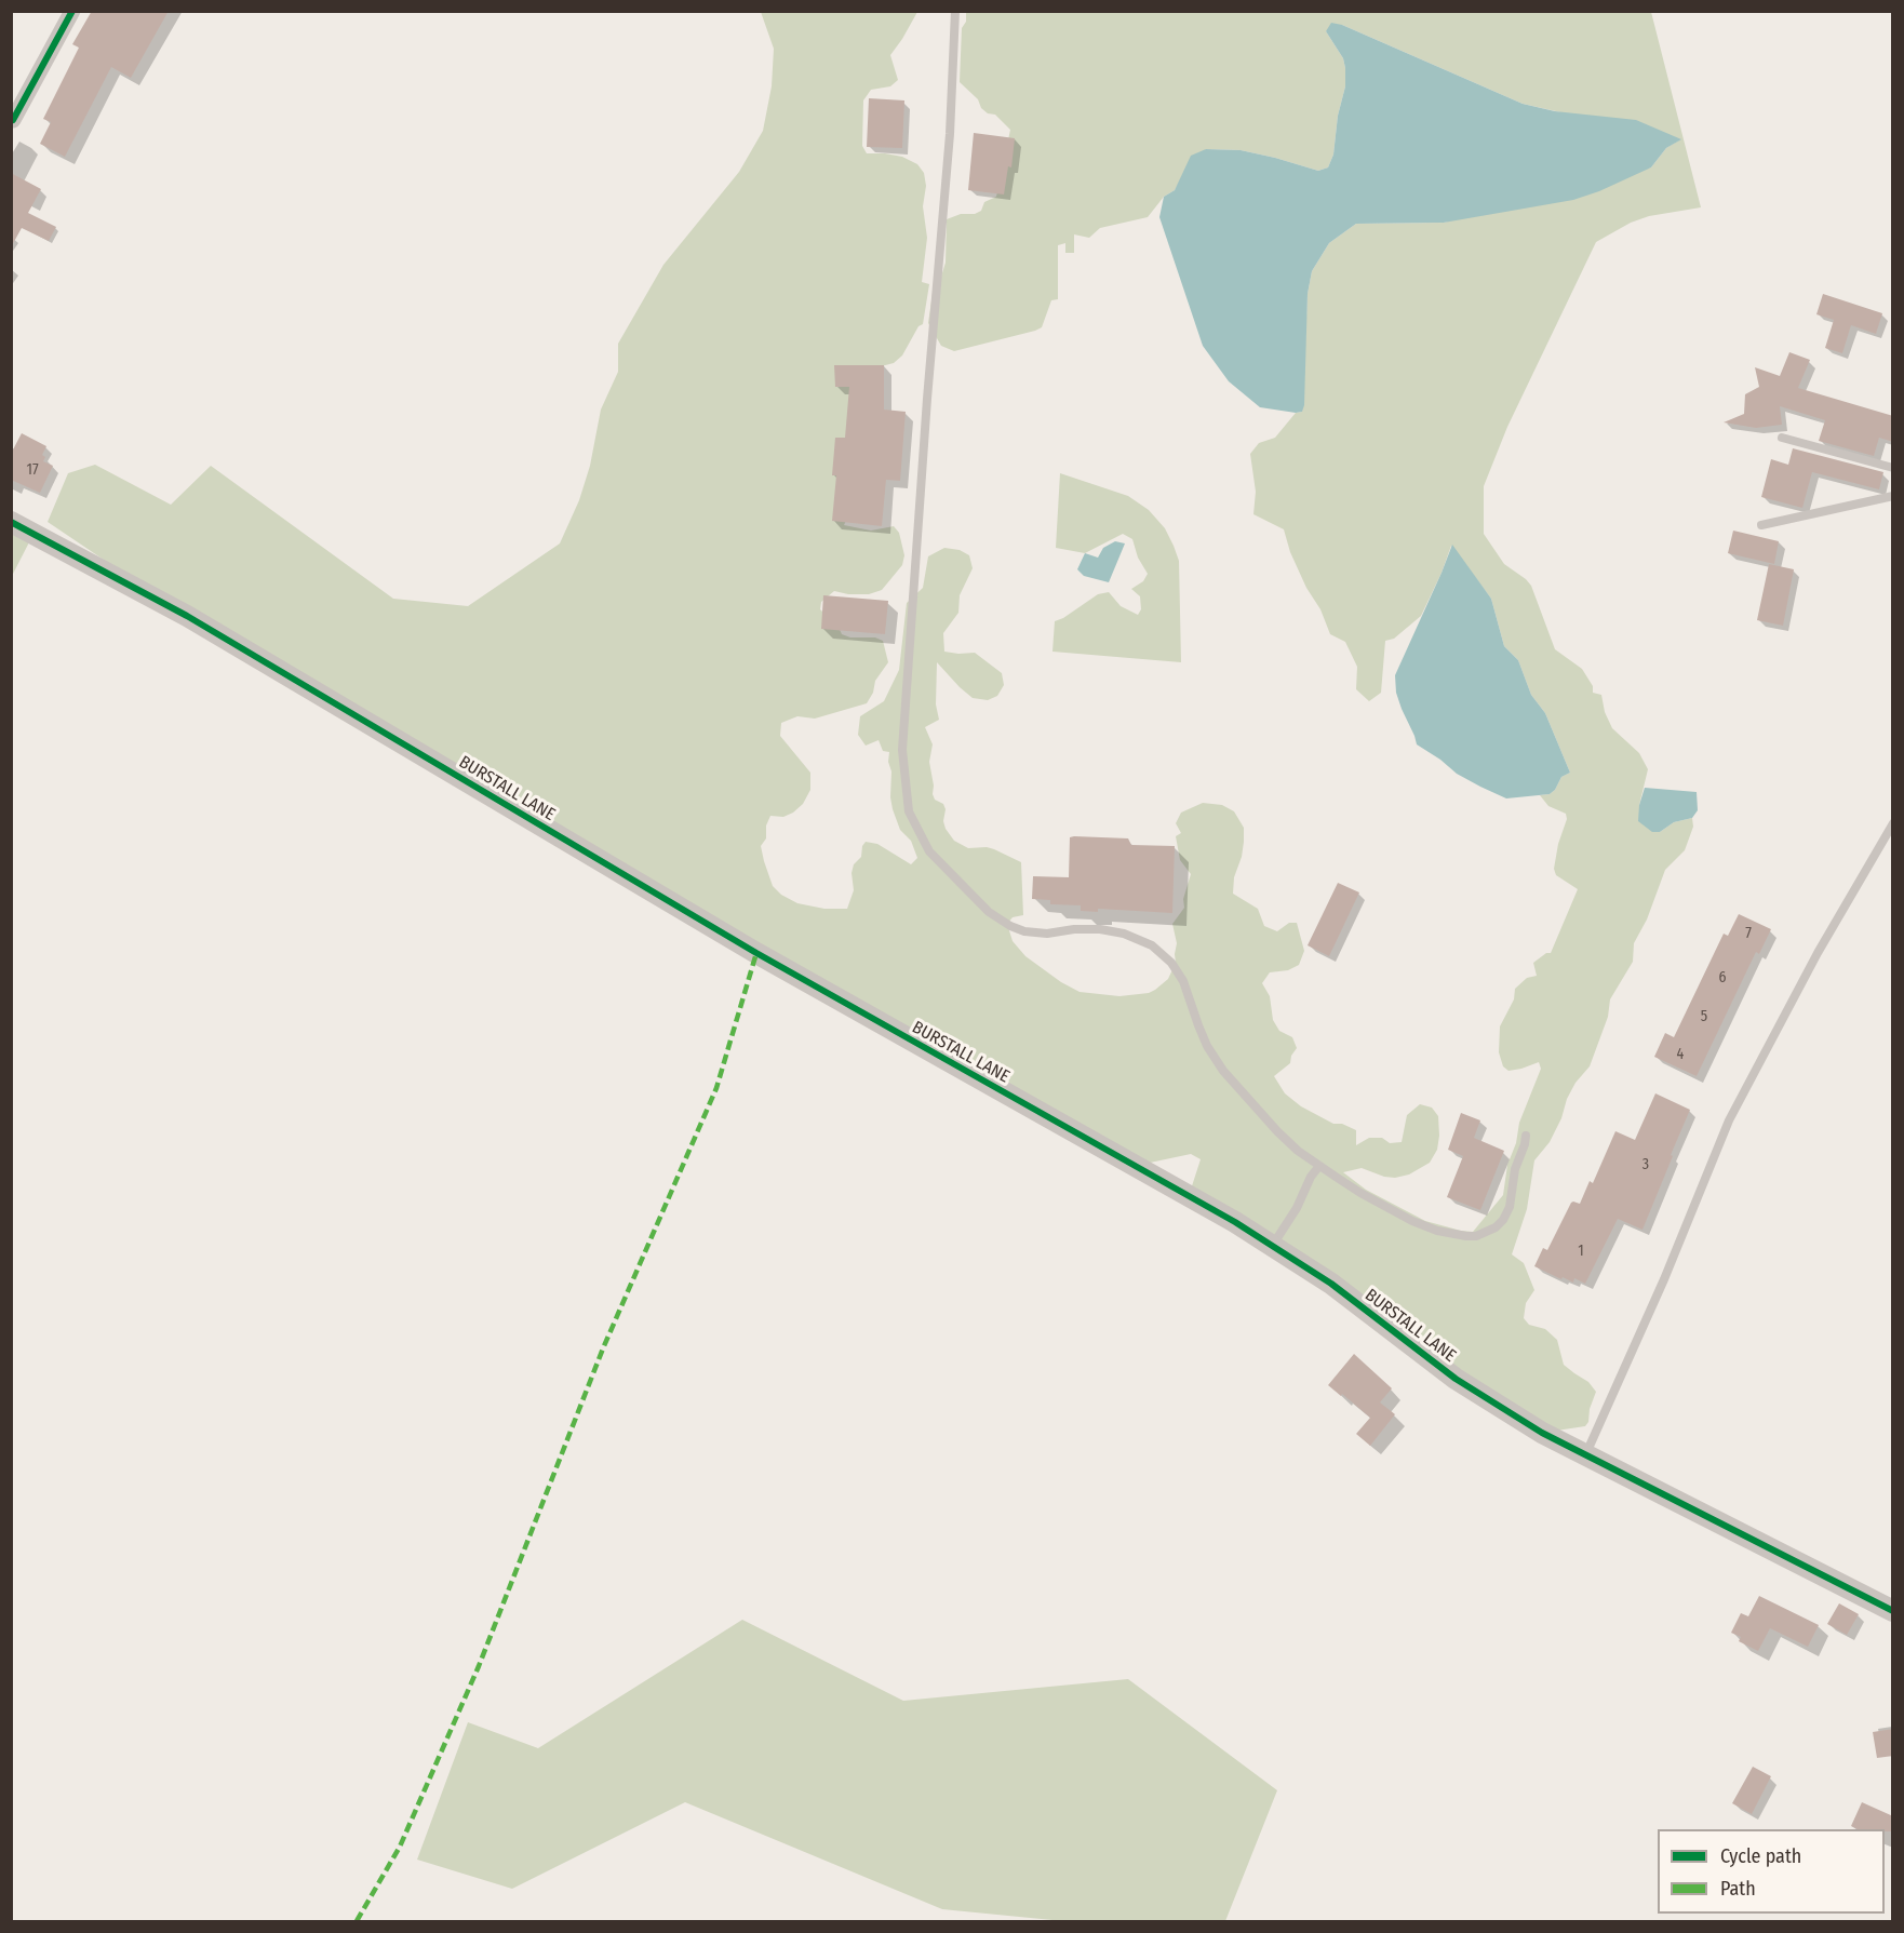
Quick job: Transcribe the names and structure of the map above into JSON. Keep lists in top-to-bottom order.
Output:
{
  "streets": {
    "street": ["BURSTALL LANE"]
  },
  "house_numbers": [
    "17",
    "7",
    "6",
    "5",
    "4",
    "3",
    "1"
  ],
  "legend": ["Cycle path", "Path"]
}
